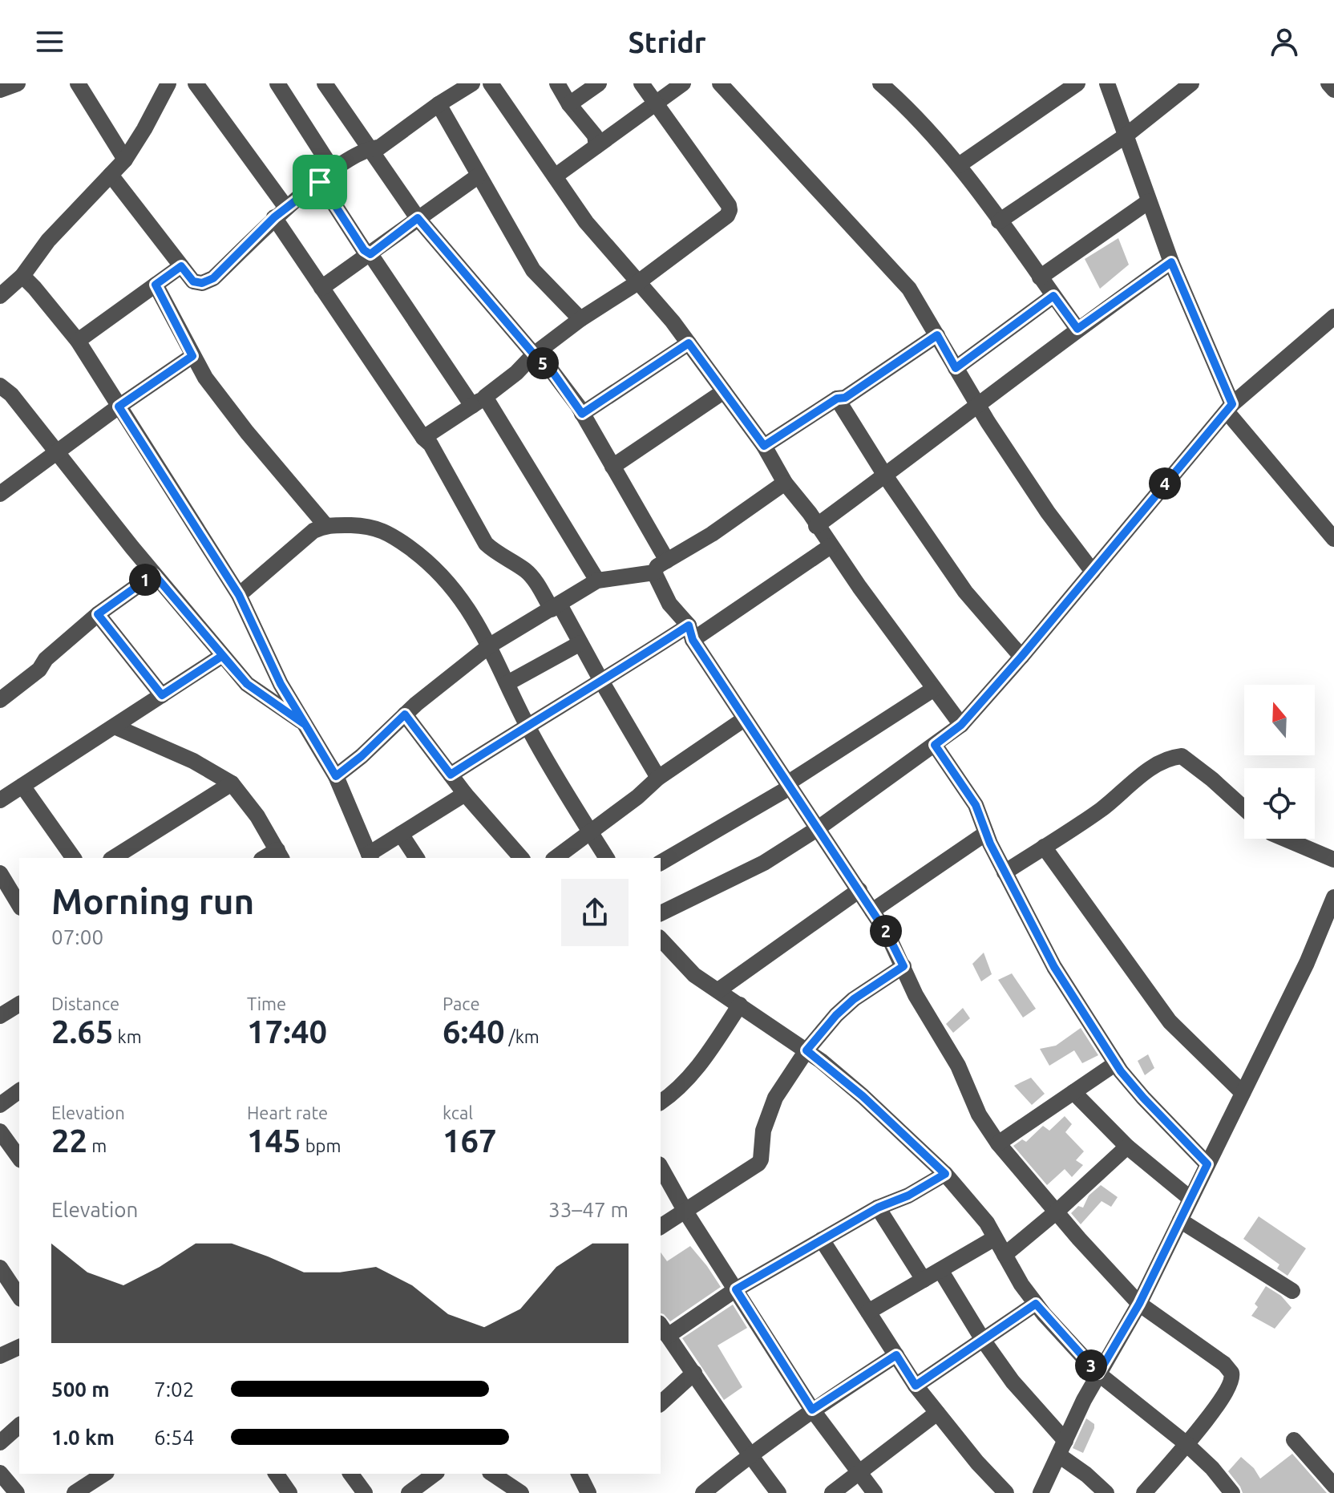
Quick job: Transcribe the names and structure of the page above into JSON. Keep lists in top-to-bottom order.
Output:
{
  "north": "top",
  "page": {
    "header": "Stridr",
    "pins": [
      "5",
      "4",
      "1",
      "2",
      "3"
    ],
    "heading": ["Morning run", "07:00"],
    "stats": [
      ["Distance", "2.65 km"],
      ["Time", "17:40"],
      ["Pace", "6:40 /km"],
      ["Elevation", "22 m"],
      ["Heart rate", "145 bpm"],
      ["kcal", "167"]
    ],
    "chart": ["Elevation", "33–47 m"],
    "list": [
      {
        "name": "500 m",
        "note": "7:02"
      },
      {
        "name": "1.0 km",
        "note": "6:54"
      }
    ]
  }
}
